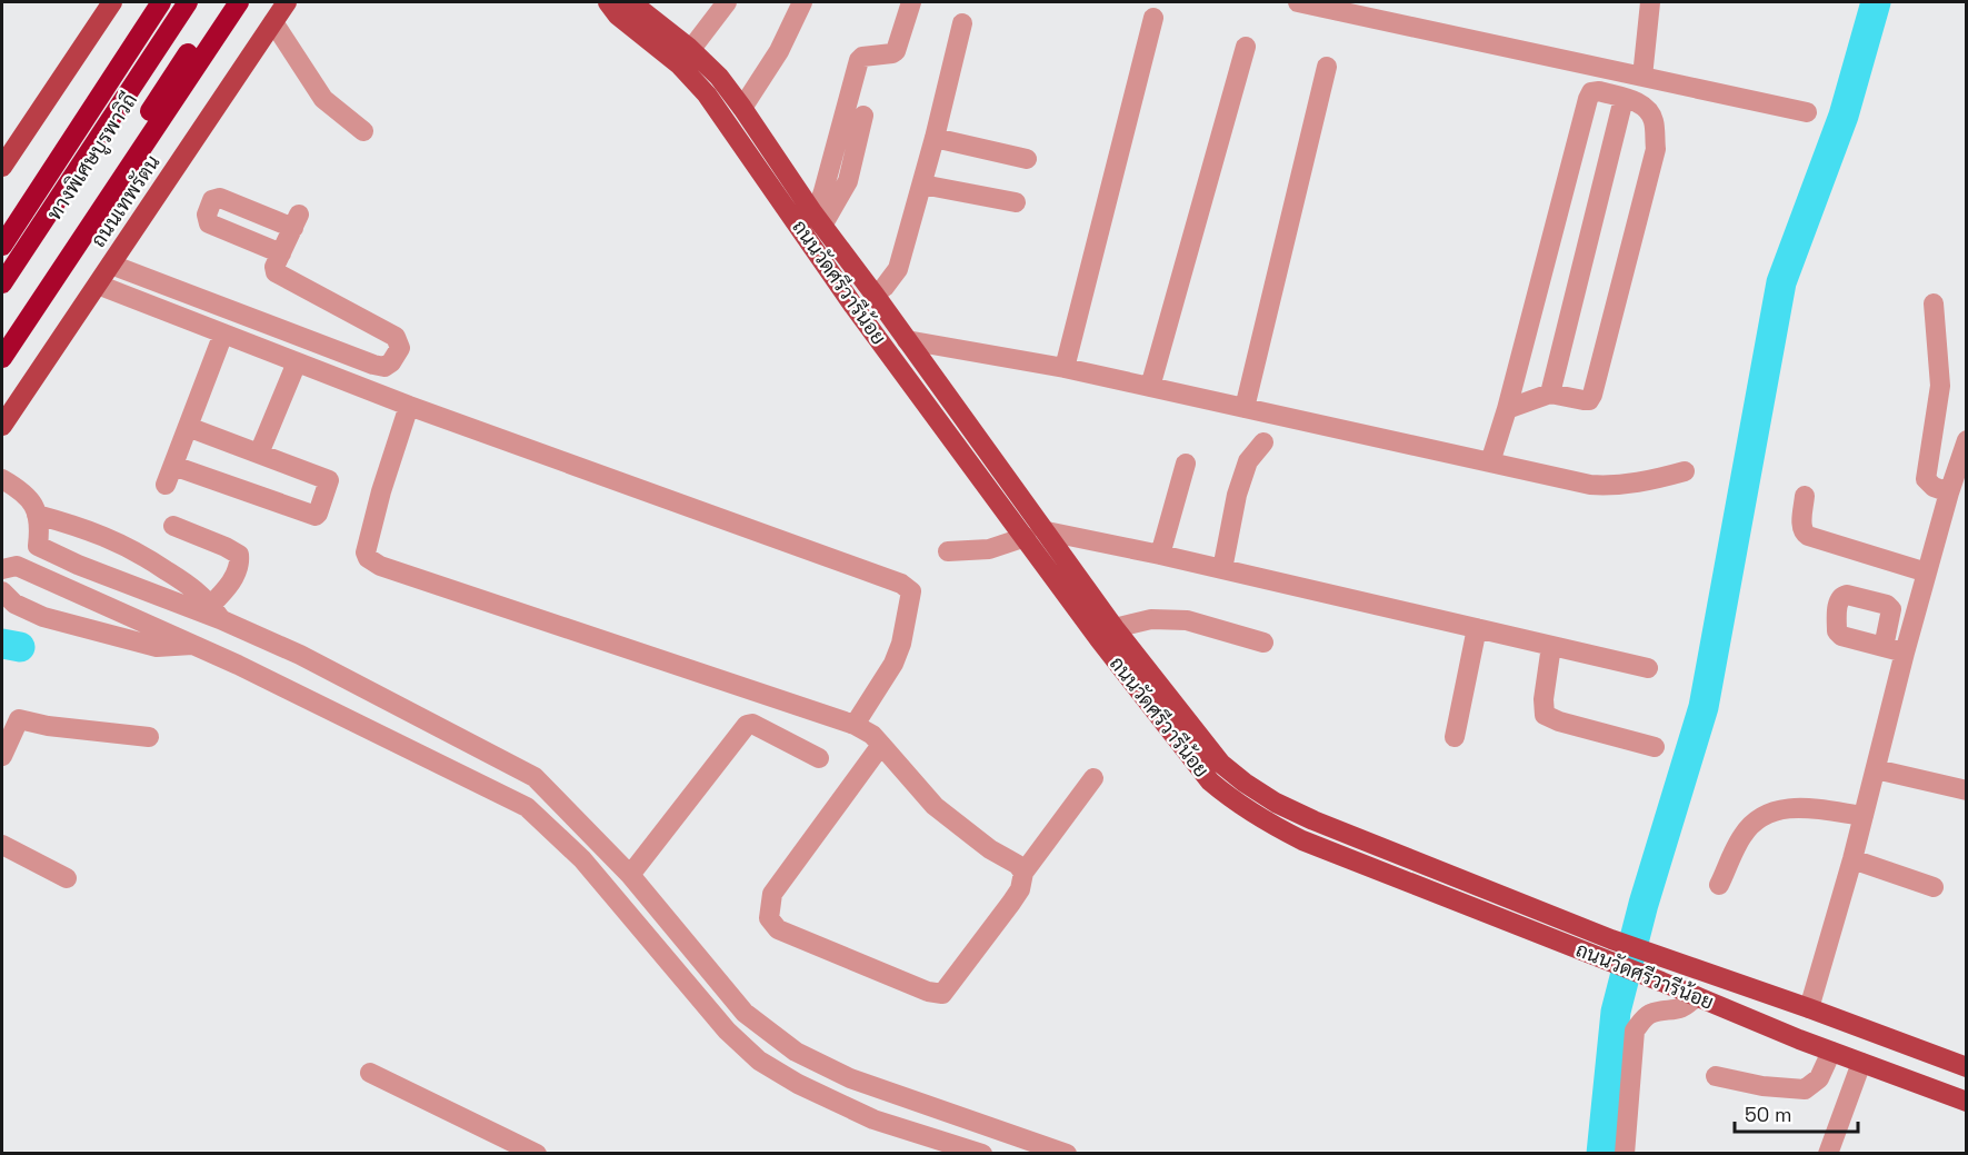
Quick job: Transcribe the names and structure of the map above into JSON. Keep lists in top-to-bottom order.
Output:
{
  "streets": {
    "highway": ["ทางพิเศษบูรพาวิถี", "ถนนเทพรัตน"],
    "main road": ["ถนนวัดศรีวารีน้อย"]
  },
  "scale_bar": "50 m"
}
